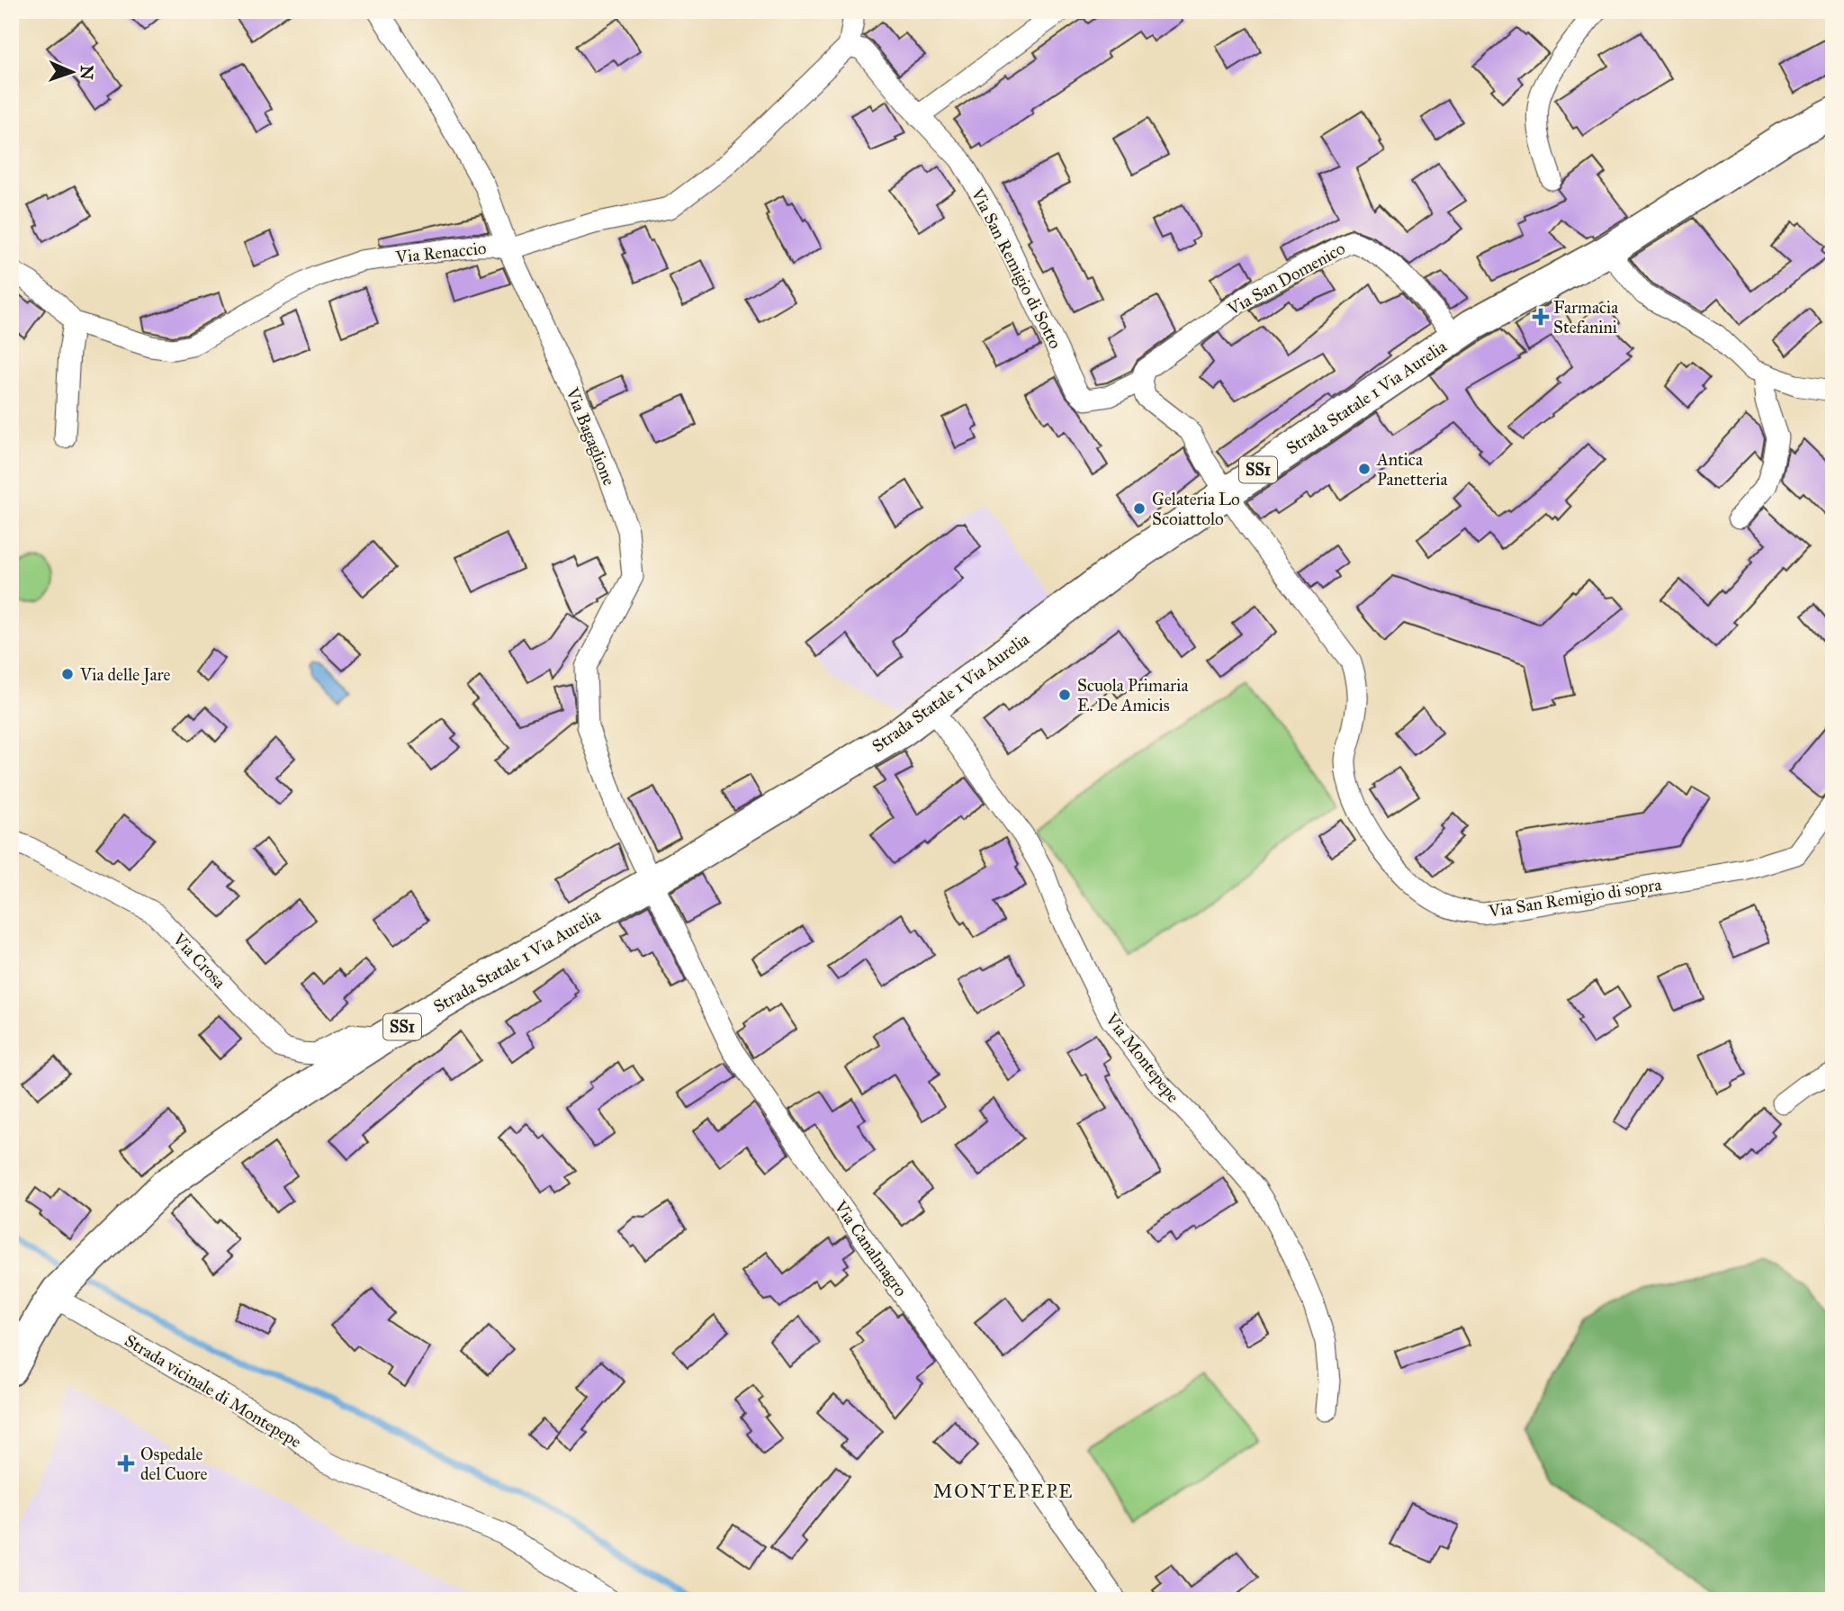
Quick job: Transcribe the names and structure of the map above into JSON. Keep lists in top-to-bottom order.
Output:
{
  "streets": {
    "main road": ["Strada Statale 1 Via Aurelia", "SS1"],
    "street": [
      "Via Renaccio",
      "Via San Remigio di Sotto",
      "Via San Domenico",
      "Via Bagaglione",
      "Via San Remigio di sopra",
      "Via Crosa",
      "Via Montepepe",
      "Via Canalmagro",
      "Strada vicinale di Montepepe"
    ]
  },
  "crossings": [
    ["Via Renaccio", "Via San Remigio di Sotto"],
    ["Via Renaccio", "Via Bagaglione"],
    ["Via San Remigio di Sotto", "Via San Domenico"],
    ["Via San Domenico", "Strada Statale 1 Via Aurelia"],
    ["Strada Statale 1 Via Aurelia", "Via Bagaglione"],
    ["Strada Statale 1 Via Aurelia", "Via San Remigio di sopra"],
    ["Strada Statale 1 Via Aurelia", "Via Crosa"],
    ["Strada Statale 1 Via Aurelia", "Via Montepepe"],
    ["Strada Statale 1 Via Aurelia", "Via Canalmagro"],
    ["Strada Statale 1 Via Aurelia", "Strada vicinale di Montepepe"],
    ["Via Bagaglione", "Via Canalmagro"]
  ],
  "districts": ["MONTEPEPE"],
  "places": {
    "health": ["Farmacia Stefanini", "Ospedale del Cuore"],
    "other": [
      "Antica Panetteria",
      "Gelateria Lo Scoiattolo",
      "Via delle Jare",
      "Scuola Primaria E. De Amicis"
    ]
  },
  "north": "right"
}
